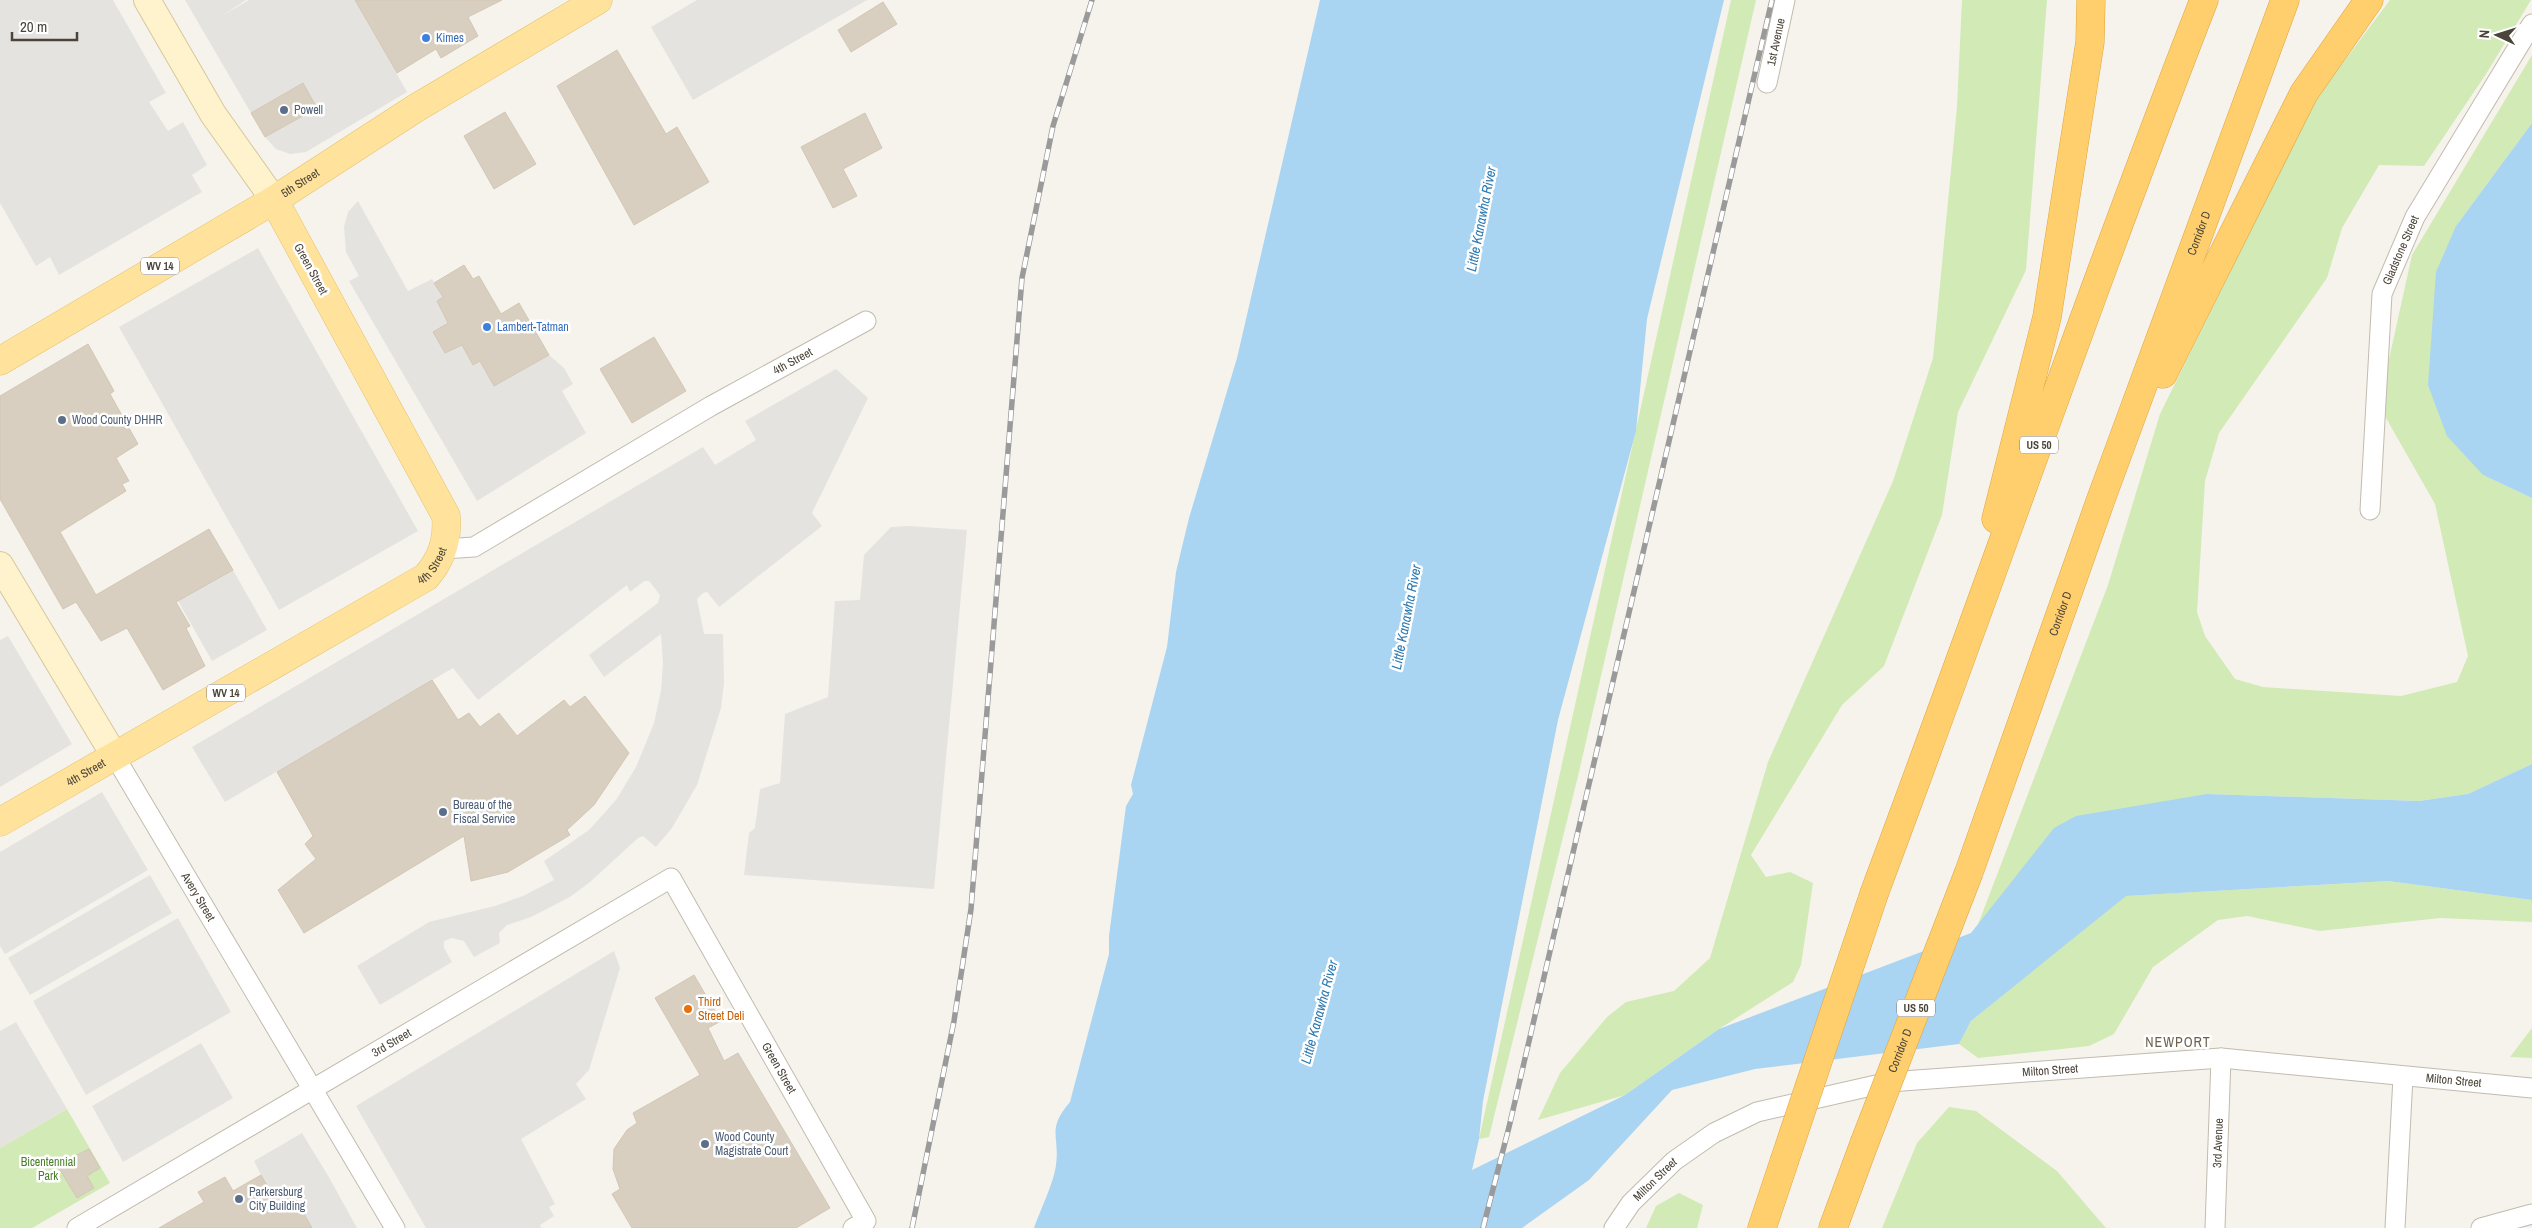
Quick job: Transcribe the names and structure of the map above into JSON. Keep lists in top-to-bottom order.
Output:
{
  "streets": {
    "highway": ["Corridor D", "US 50"],
    "main road": [
      "5th Street",
      "WV 14",
      "Green Street",
      "4th Street"
    ],
    "street": [
      "1st Avenue",
      "Gladstone Street",
      "Avery Street",
      "3rd Street",
      "Milton Street",
      "3rd Avenue"
    ]
  },
  "crossings": [
    ["5th Street", "Green Street"],
    ["Green Street", "4th Street"],
    ["Green Street", "3rd Street"],
    ["4th Street", "Avery Street"],
    ["Avery Street", "3rd Street"],
    ["Milton Street", "3rd Avenue"]
  ],
  "districts": ["NEWPORT"],
  "water": ["Little Kanawha River"],
  "parks": ["Bicentennial Park"],
  "places": [
    "Kimes",
    "Powell",
    "Lambert-Tatman",
    "Wood County DHHR",
    "Bureau of the Fiscal Service",
    "Third Street Deli",
    "Wood County Magistrate Court",
    "Parkersburg City Building"
  ],
  "scale_bar": "20 m",
  "north": "left"
}
